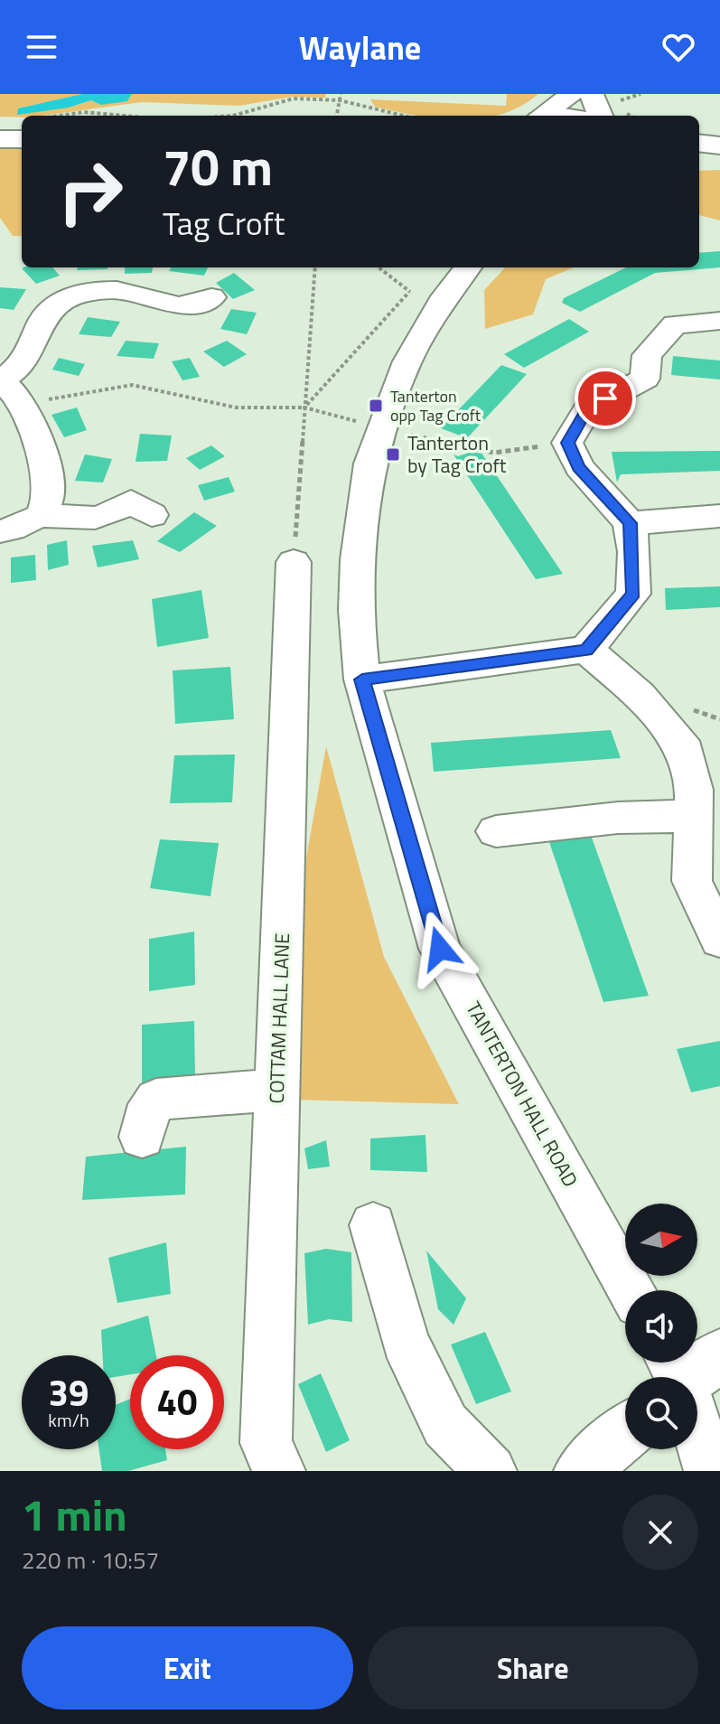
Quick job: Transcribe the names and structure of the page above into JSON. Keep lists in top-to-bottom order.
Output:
{
  "streets": {
    "street": ["COTTAM HALL LANE", "TANTERTON HALL ROAD"]
  },
  "places": {
    "transit": ["Tanterton opp Tag Croft", "Tanterton by Tag Croft"]
  },
  "north": "right",
  "page": {
    "header": "Waylane",
    "turn": ["70 m", "Tag Croft"],
    "speed": "39 km/h",
    "limit": "40",
    "heading": ["1 min", "220 m · 10:57"],
    "buttons": ["Exit", "Share"]
  }
}
